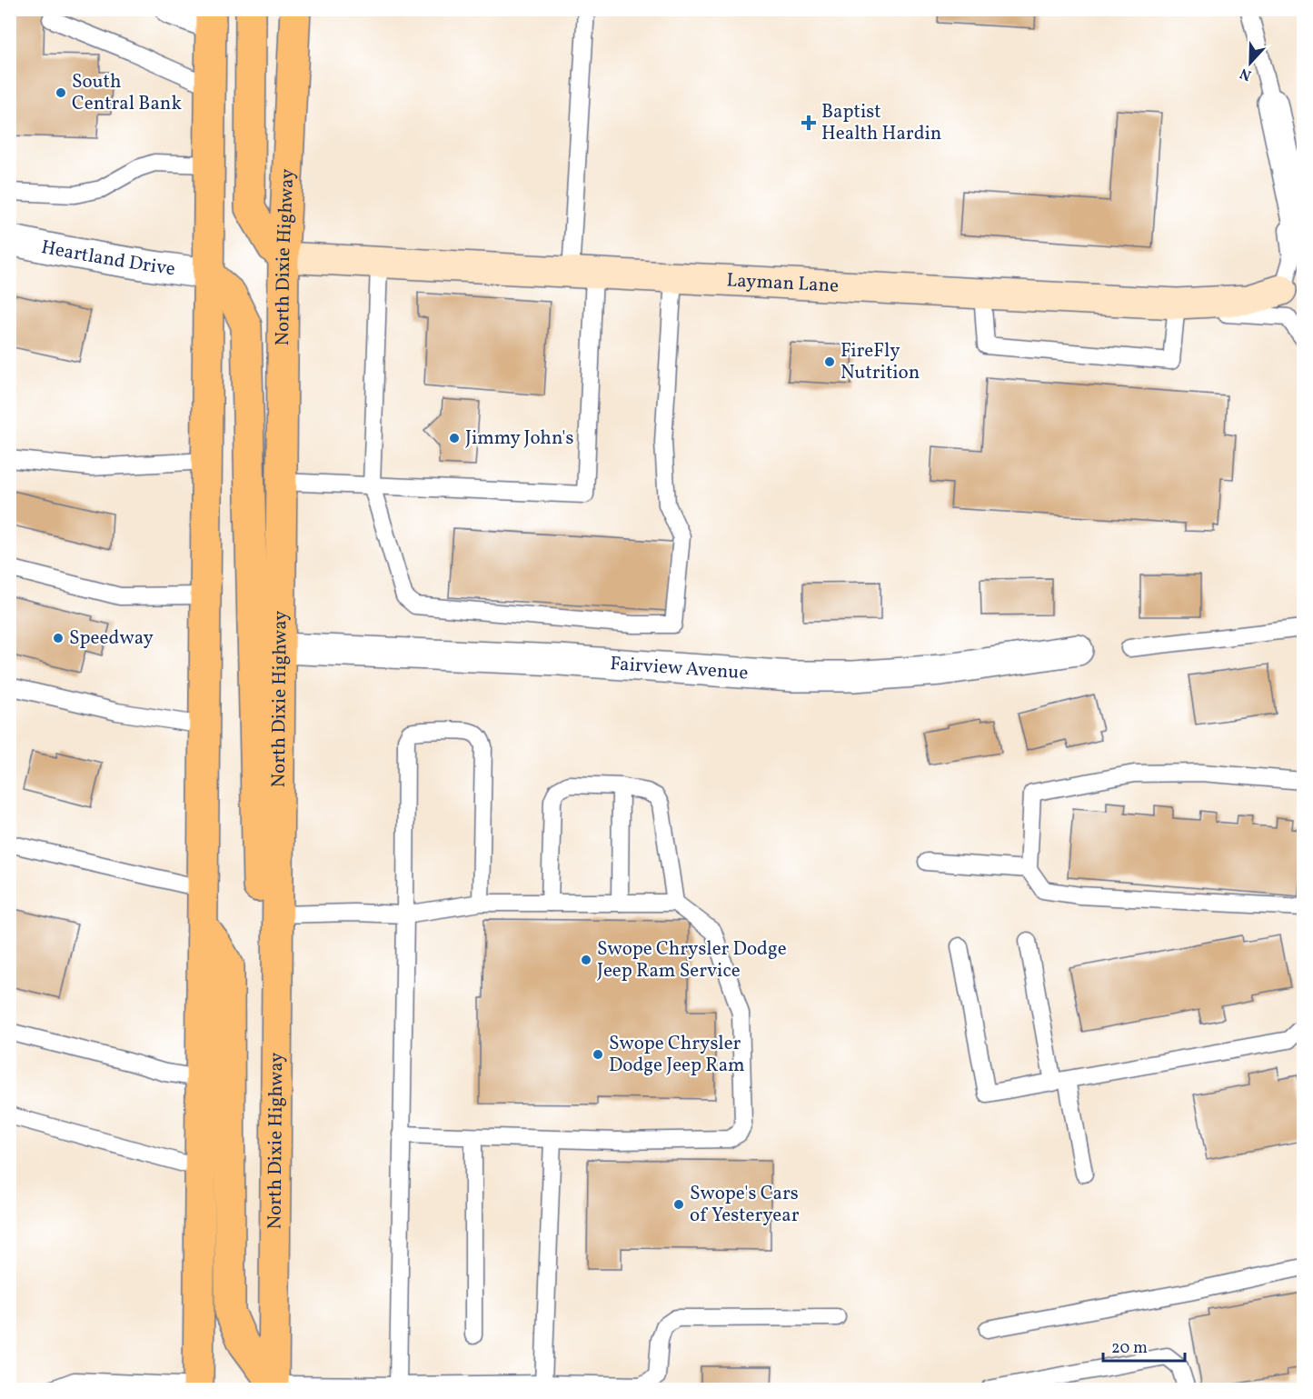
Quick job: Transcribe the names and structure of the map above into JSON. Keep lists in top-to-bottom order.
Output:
{
  "streets": {
    "main road": ["North Dixie Highway"],
    "street": ["Heartland Drive", "Layman Lane", "Fairview Avenue"]
  },
  "crossings": [
    ["North Dixie Highway", "Layman Lane"],
    ["North Dixie Highway", "Fairview Avenue"]
  ],
  "places": {
    "other": [
      "South Central Bank",
      "FireFly Nutrition",
      "Jimmy John's",
      "Speedway",
      "Swope Chrysler Dodge Jeep Ram Service",
      "Swope Chrysler Dodge Jeep Ram",
      "Swope's Cars of Yesteryear"
    ],
    "health": ["Baptist Health Hardin"]
  },
  "scale_bar": "20 m",
  "north": "bottom"
}
